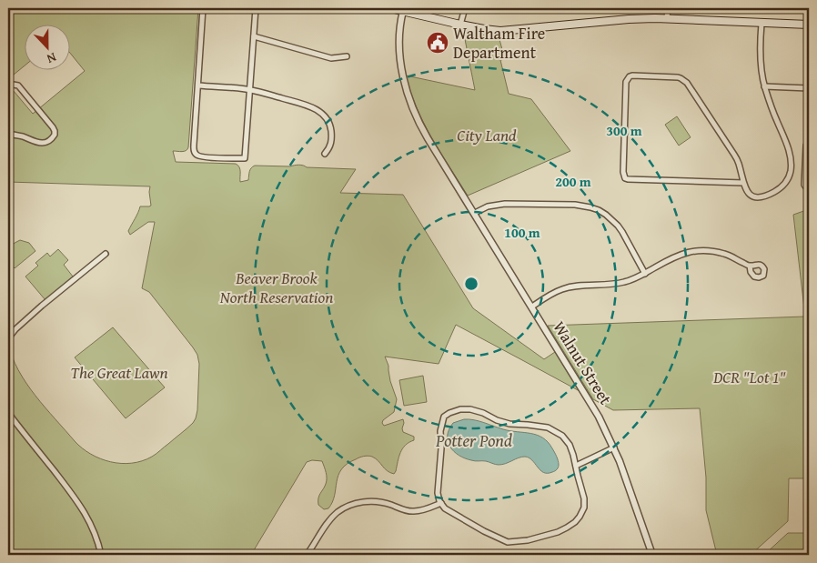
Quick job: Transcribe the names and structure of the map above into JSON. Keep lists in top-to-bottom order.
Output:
{
  "streets": {
    "street": ["Walnut Street"]
  },
  "water": ["Potter Pond"],
  "parks": [
    "City Land",
    "Beaver Brook North Reservation",
    "The Great Lawn",
    "DCR \"Lot 1\""
  ],
  "places": {
    "public building": ["Waltham Fire Department"]
  },
  "north": "bottom",
  "rings": ["300 m", "200 m", "100 m"]
}
